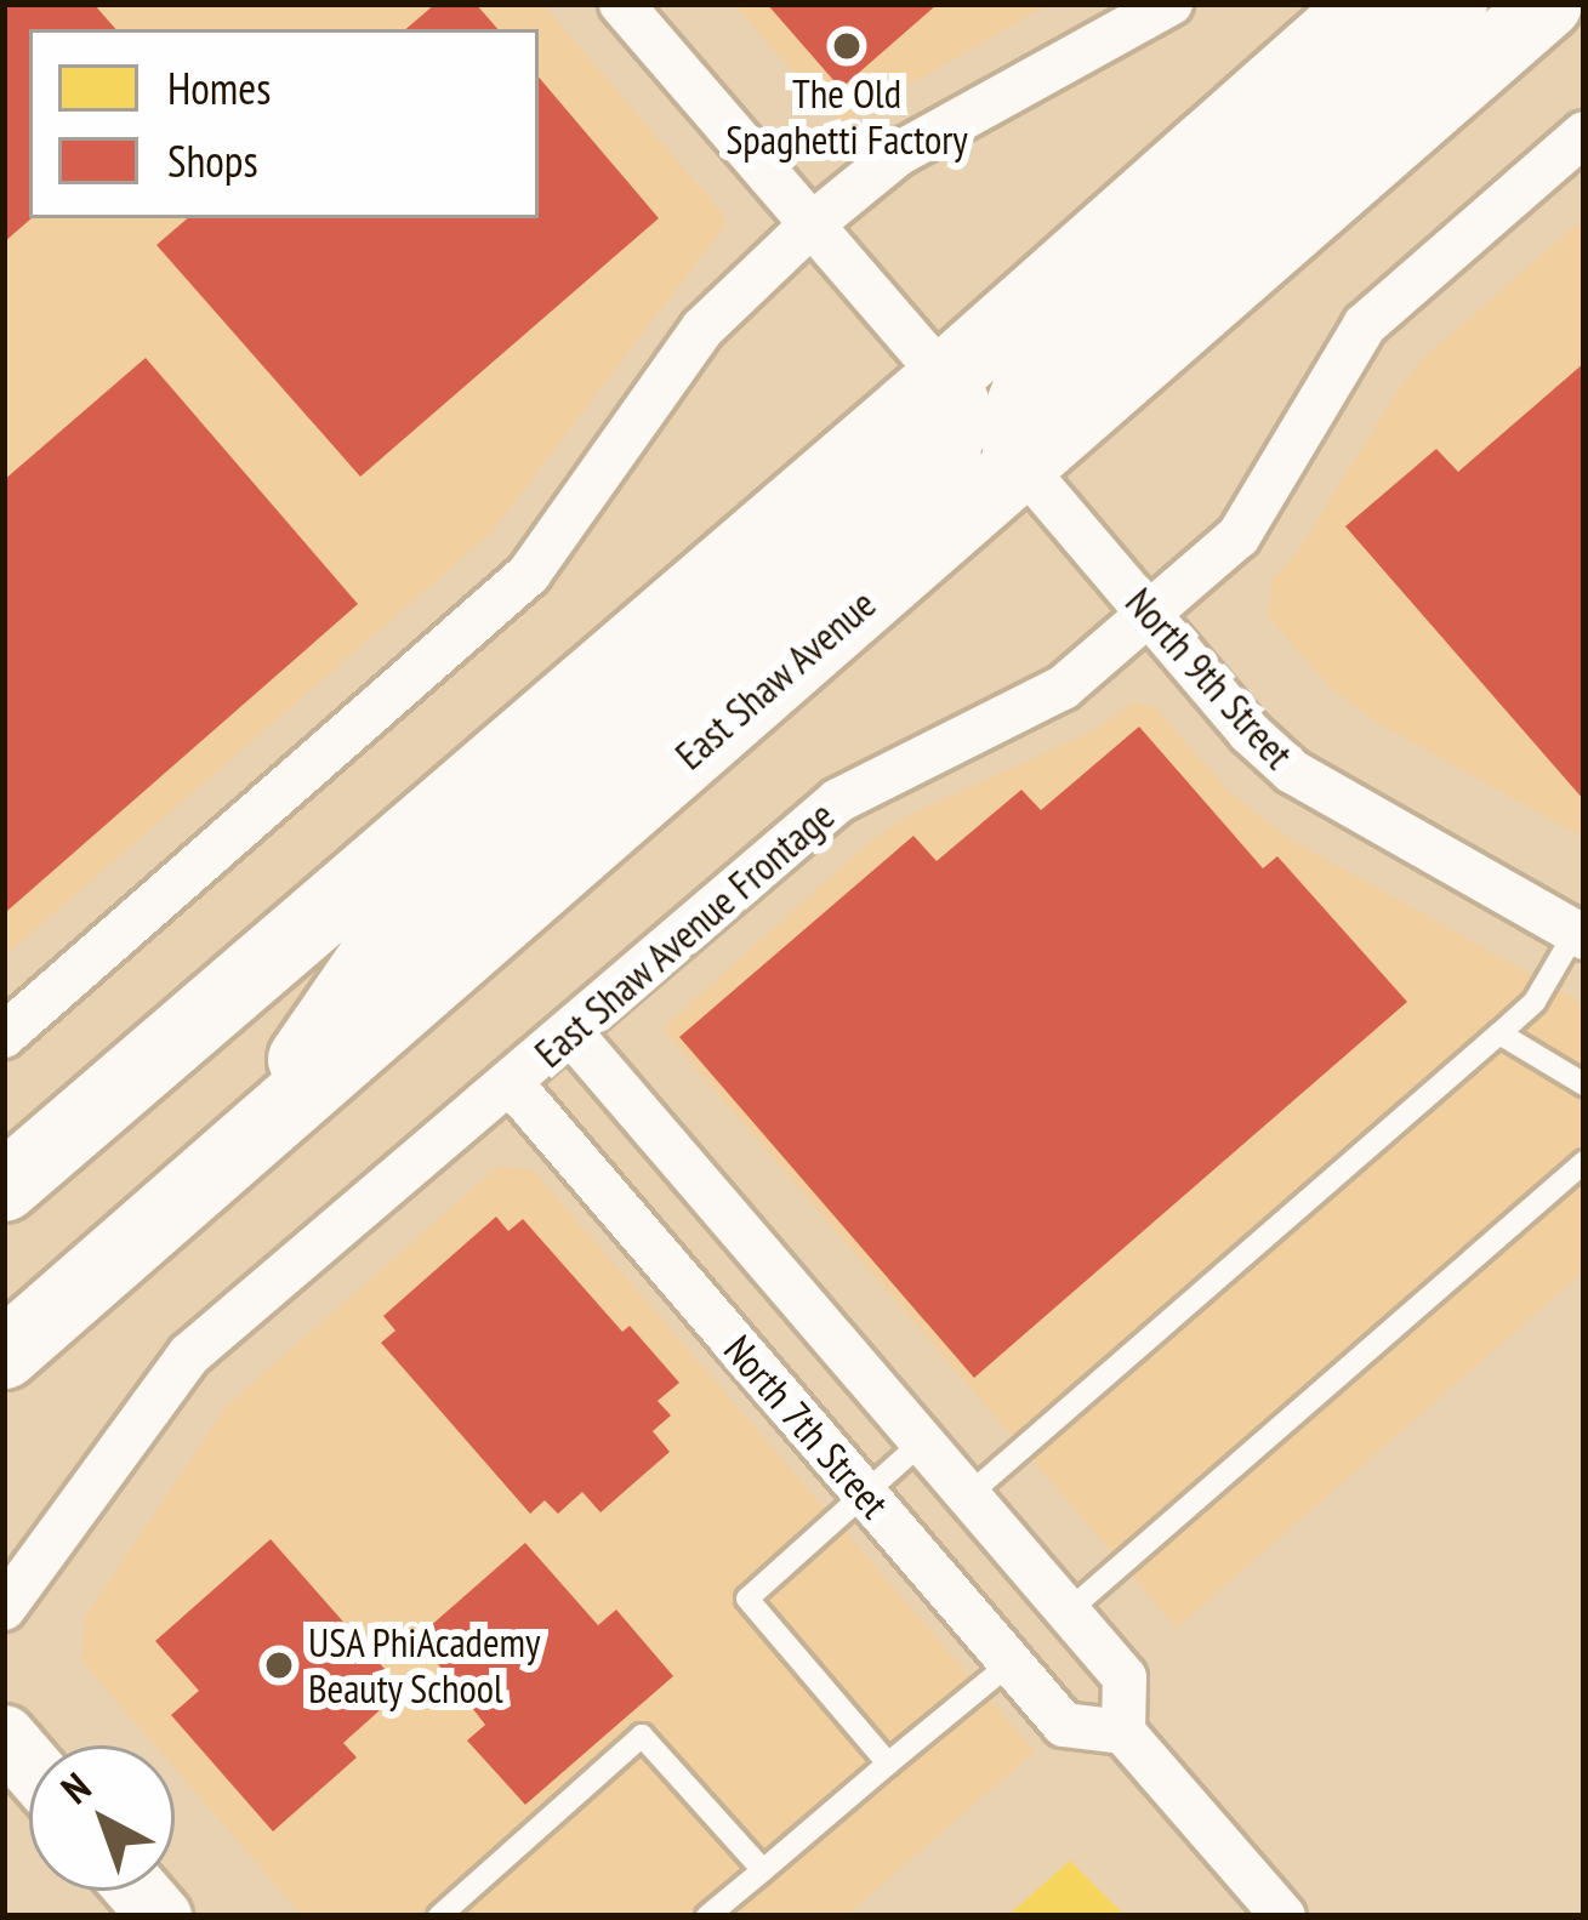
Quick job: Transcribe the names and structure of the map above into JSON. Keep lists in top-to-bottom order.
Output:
{
  "streets": {
    "main road": ["East Shaw Avenue"],
    "street": ["North 9th Street", "East Shaw Avenue Frontage", "North 7th Street"]
  },
  "crossings": [
    ["North 9th Street", "East Shaw Avenue"],
    ["North 9th Street", "East Shaw Avenue Frontage"],
    ["East Shaw Avenue Frontage", "North 7th Street"]
  ],
  "places": ["The Old Spaghetti Factory", "USA PhiAcademy Beauty School"],
  "legend": ["Homes", "Shops"],
  "north": "top left"
}
